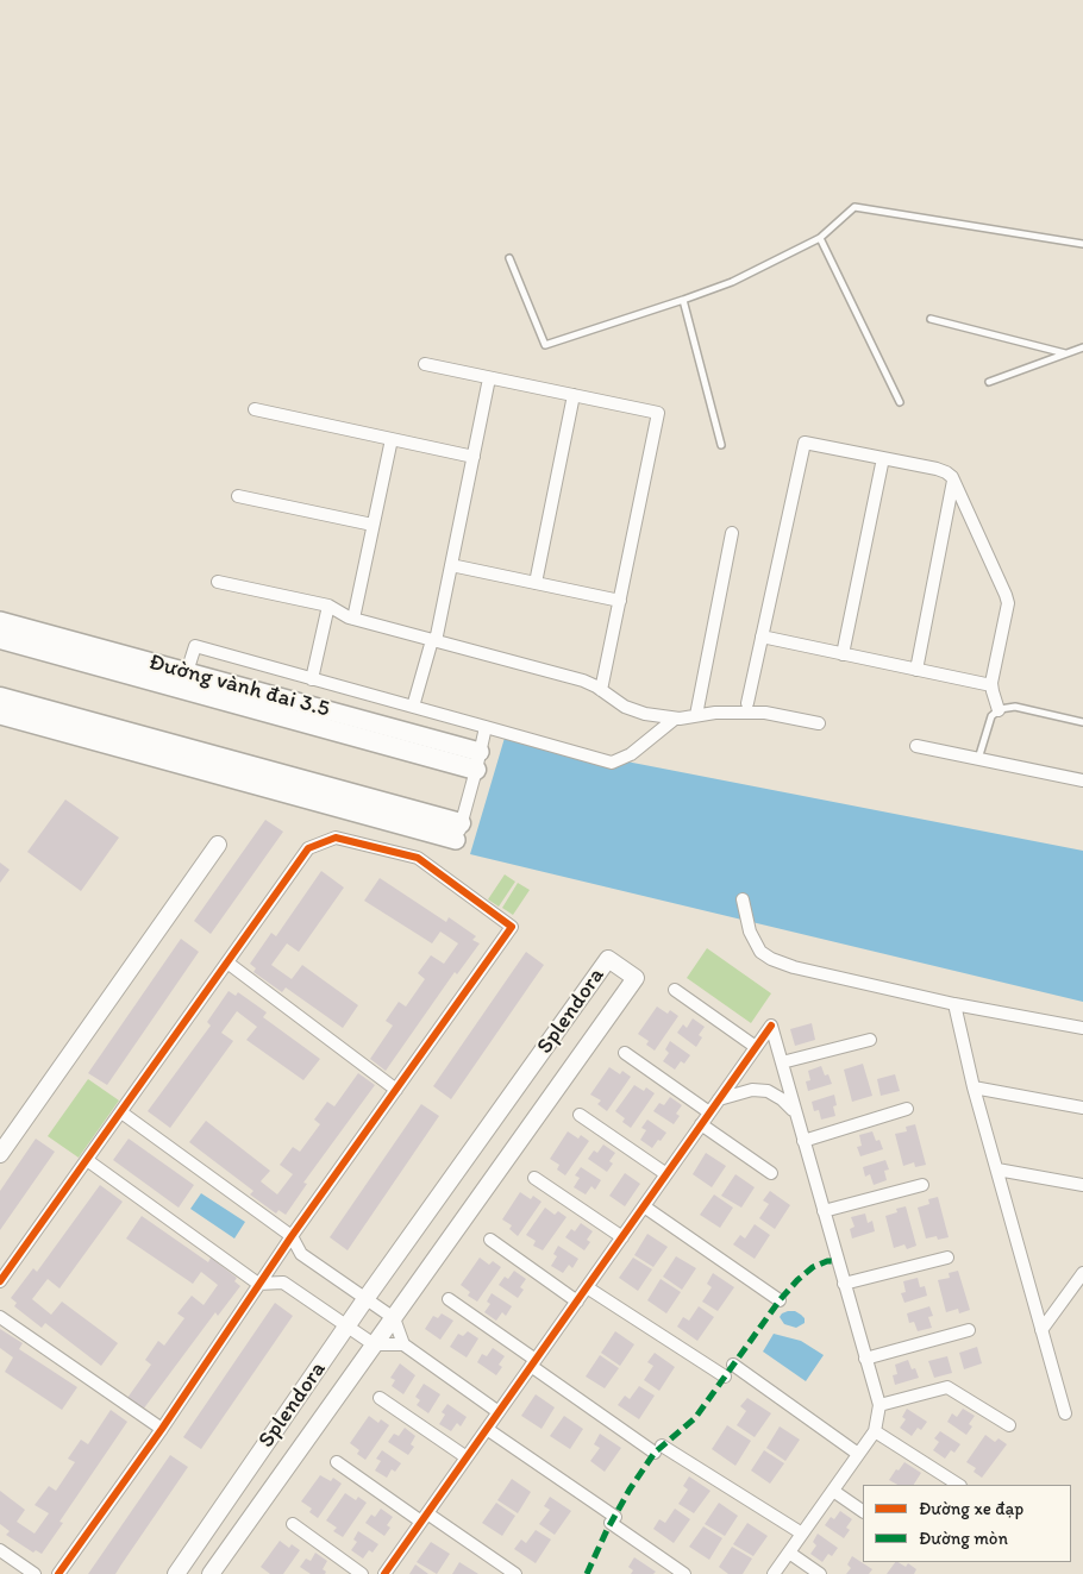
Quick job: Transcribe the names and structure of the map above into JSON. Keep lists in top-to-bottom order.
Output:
{
  "streets": {
    "main road": ["Đường vành đai 3.5"],
    "street": ["Splendora"]
  },
  "legend": ["Đường xe đạp", "Đường mòn"]
}
